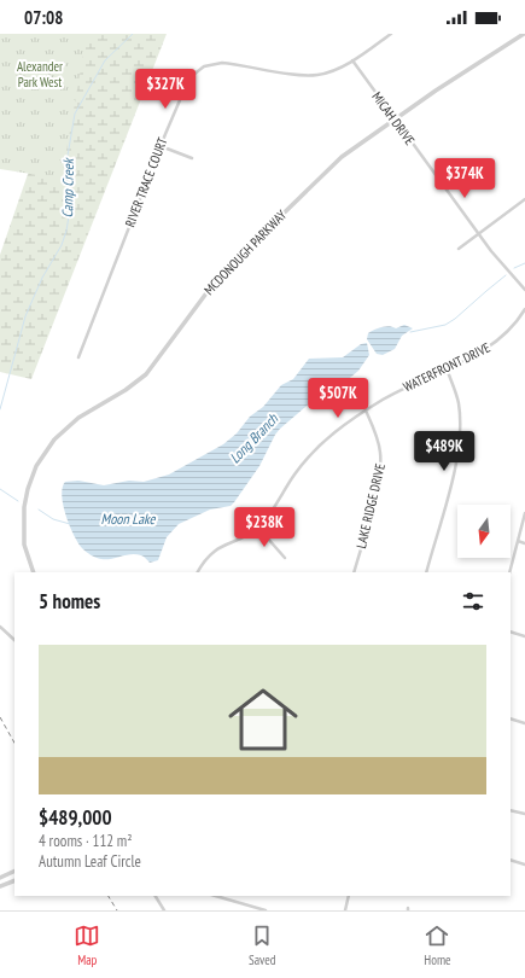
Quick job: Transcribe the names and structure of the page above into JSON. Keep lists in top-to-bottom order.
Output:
{
  "streets": {
    "street": [
      "MICAH DRIVE",
      "RIVER TRACE COURT",
      "MCDONOUGH PARKWAY",
      "WATERFRONT DRIVE",
      "LAKE RIDGE DRIVE"
    ]
  },
  "crossings": [
    ["MICAH DRIVE", "RIVER TRACE COURT"],
    ["MICAH DRIVE", "MCDONOUGH PARKWAY"],
    ["WATERFRONT DRIVE", "LAKE RIDGE DRIVE"]
  ],
  "water": ["Camp Creek", "Long Branch", "Moon Lake"],
  "parks": ["Alexander Park West"],
  "north": "bottom",
  "page": {
    "status": "07:08",
    "price": [
      "$327K",
      "$374K",
      "$507K",
      "$489K",
      "$238K"
    ],
    "heading": "5 homes",
    "list": [
      {
        "name": "$489,000",
        "note": "4 rooms · 112 m² · Autumn Leaf Circle"
      }
    ],
    "tabs": ["Map", "Saved", "Home"]
  }
}
